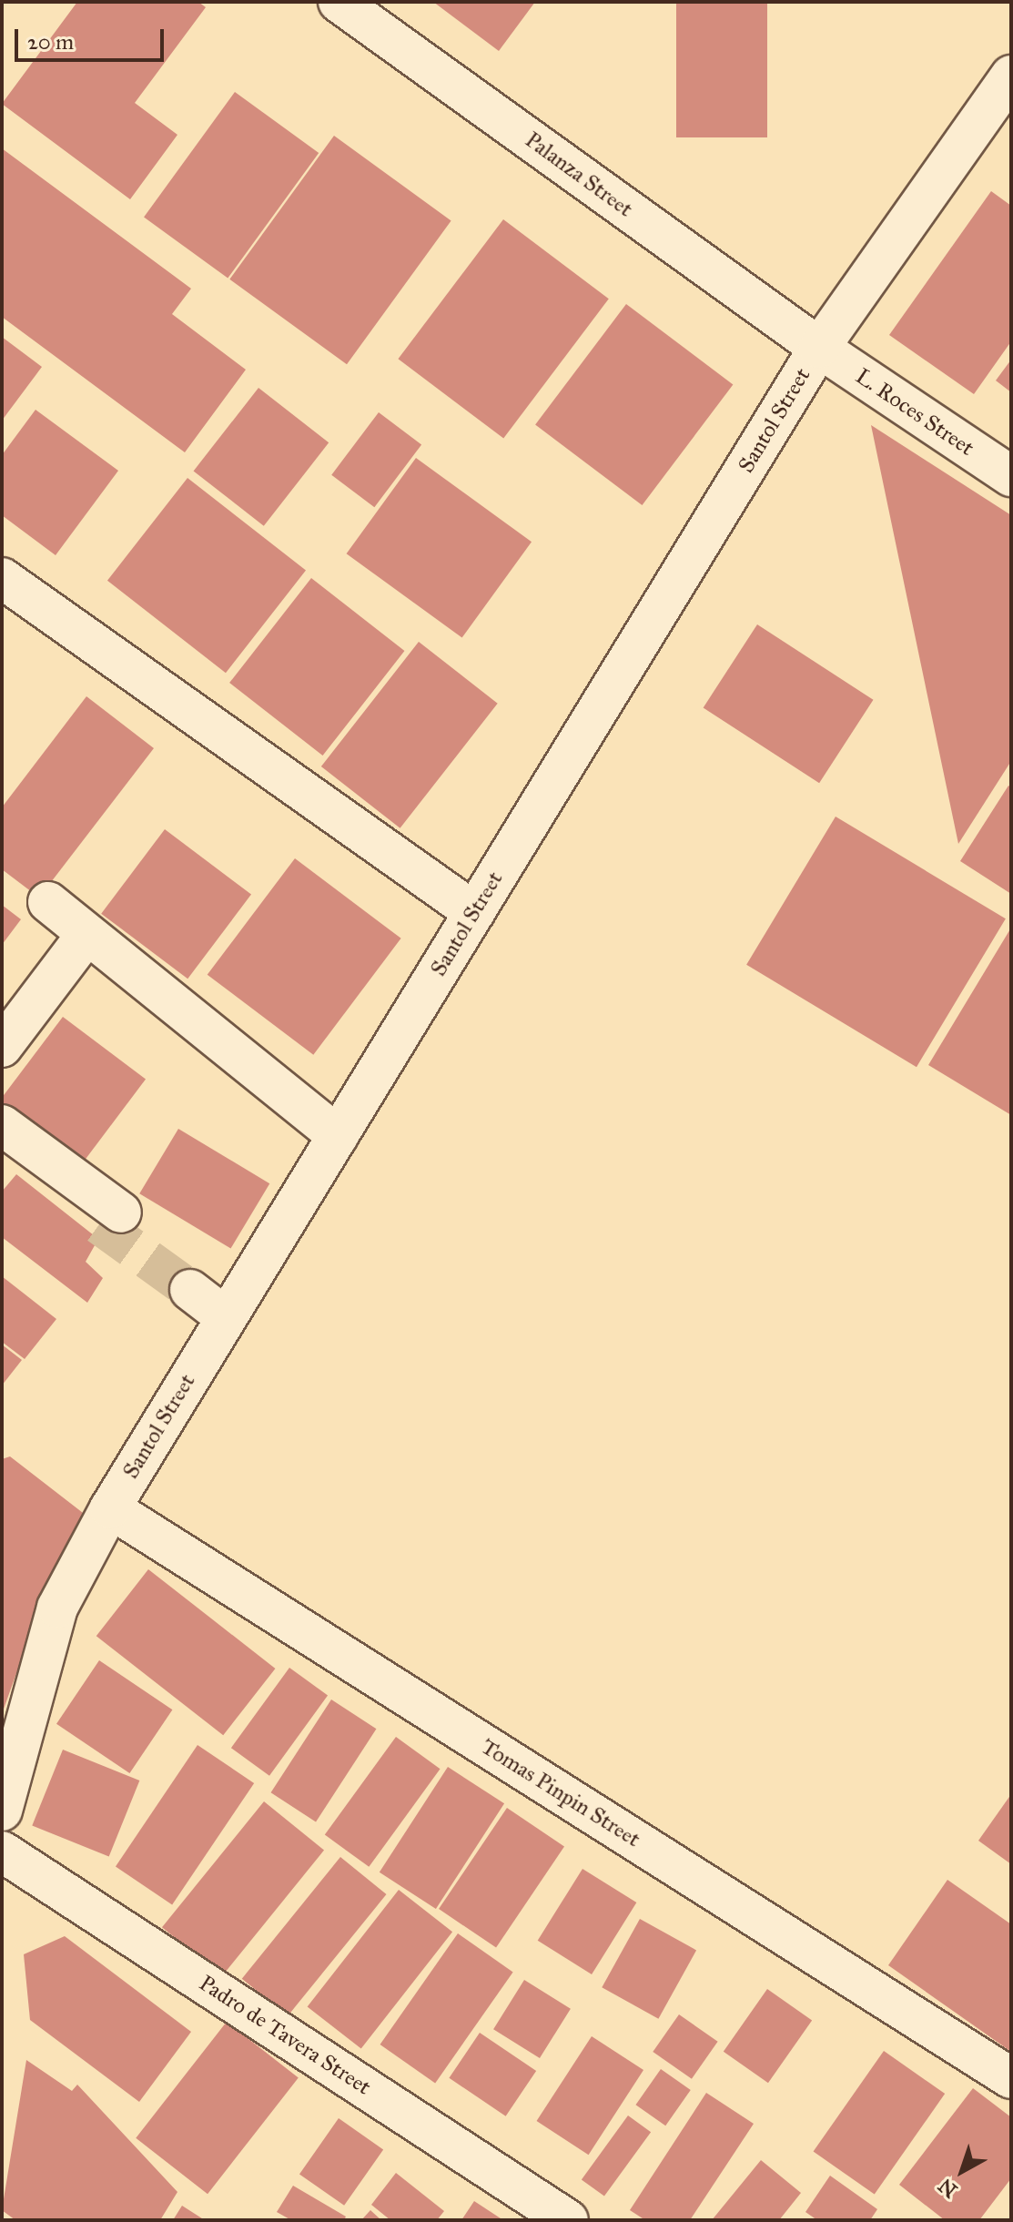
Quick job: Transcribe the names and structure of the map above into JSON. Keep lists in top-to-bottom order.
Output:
{
  "streets": {
    "street": [
      "Palanza Street",
      "L. Roces Street",
      "Santol Street",
      "Tomas Pinpin Street",
      "Padro de Tavera Street"
    ]
  },
  "crossings": [
    ["Palanza Street", "L. Roces Street"],
    ["Palanza Street", "Santol Street"],
    ["L. Roces Street", "Santol Street"],
    ["Santol Street", "Tomas Pinpin Street"]
  ],
  "scale_bar": "20 m",
  "north": "bottom left"
}
